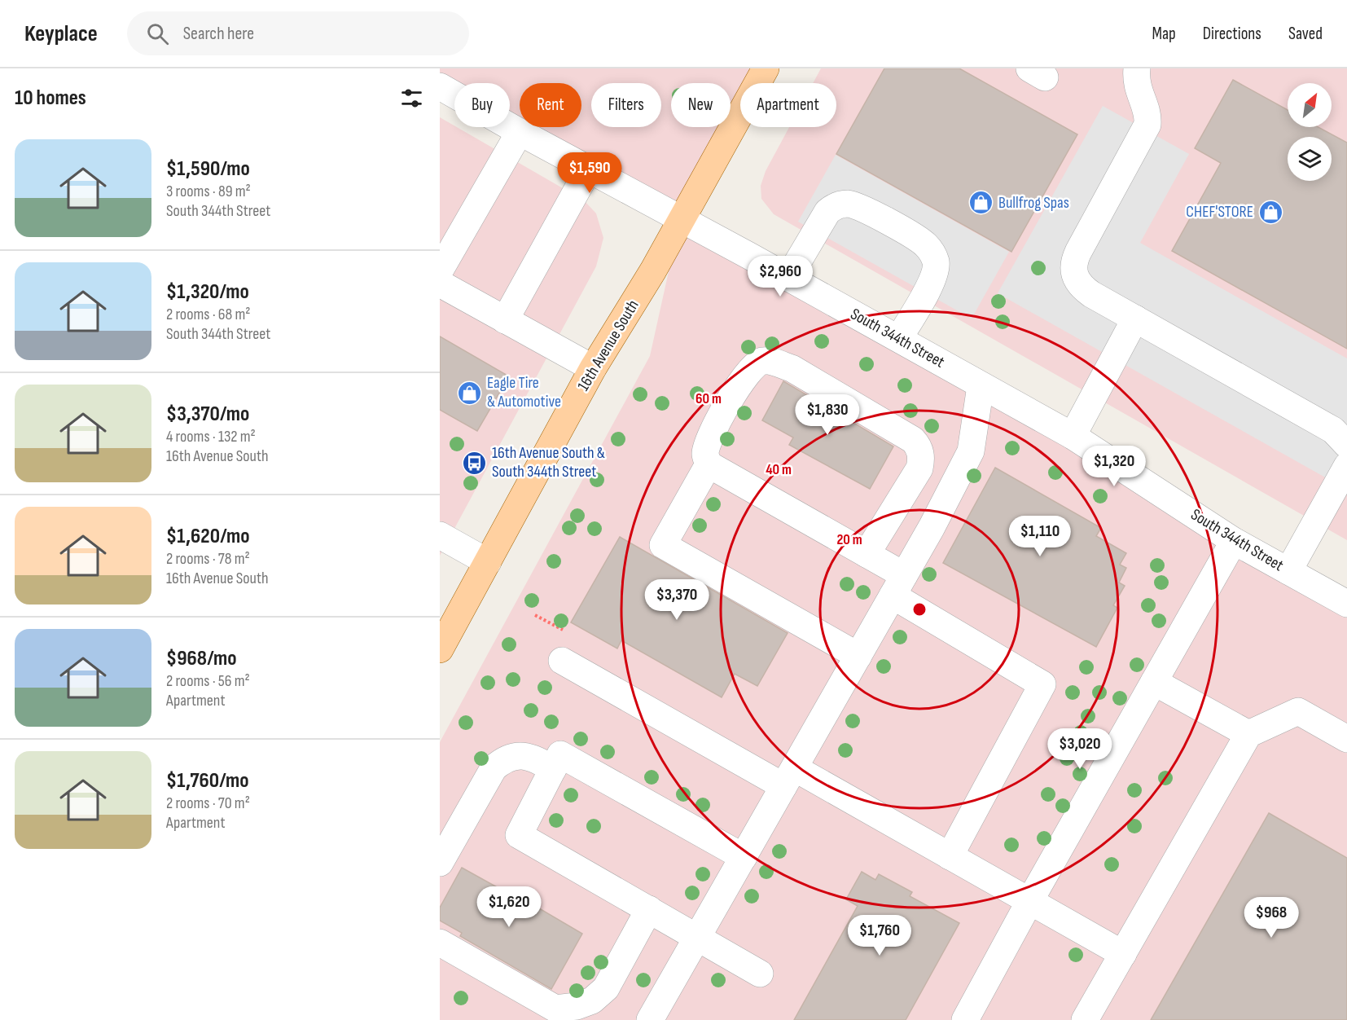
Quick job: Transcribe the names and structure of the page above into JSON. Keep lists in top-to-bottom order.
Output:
{
  "streets": {
    "main road": ["16th Avenue South"],
    "street": ["South 344th Street"]
  },
  "crossings": [
    ["South 344th Street", "16th Avenue South"]
  ],
  "places": {
    "shop": ["Bullfrog Spas", "CHEF'STORE", "Eagle Tire & Automotive"],
    "bus stop": ["16th Avenue South & South 344th Street"]
  },
  "north": "top right",
  "page": {
    "header": "Keyplace",
    "search": "Search here",
    "nav": ["Map", "Directions", "Saved"],
    "heading": "10 homes",
    "chip": [
      "Buy",
      "Rent",
      "Filters",
      "New",
      "Apartment"
    ],
    "list": [
      {
        "name": "$1,590/mo",
        "note": "3 rooms · 89 m² · South 344th Street"
      },
      {
        "name": "$1,320/mo",
        "note": "2 rooms · 68 m² · South 344th Street"
      },
      {
        "name": "$3,370/mo",
        "note": "4 rooms · 132 m² · 16th Avenue South"
      },
      {
        "name": "$1,620/mo",
        "note": "2 rooms · 78 m² · 16th Avenue South"
      },
      {
        "name": "$968/mo",
        "note": "2 rooms · 56 m² · Apartment"
      },
      {
        "name": "$1,760/mo",
        "note": "2 rooms · 70 m² · Apartment"
      }
    ],
    "price": [
      "$1,590",
      "$2,960",
      "$1,830",
      "$1,320",
      "$1,110",
      "$3,370",
      "$3,020",
      "$1,620",
      "$968",
      "$1,760"
    ]
  },
  "rings": ["60 m", "40 m", "20 m"]
}
